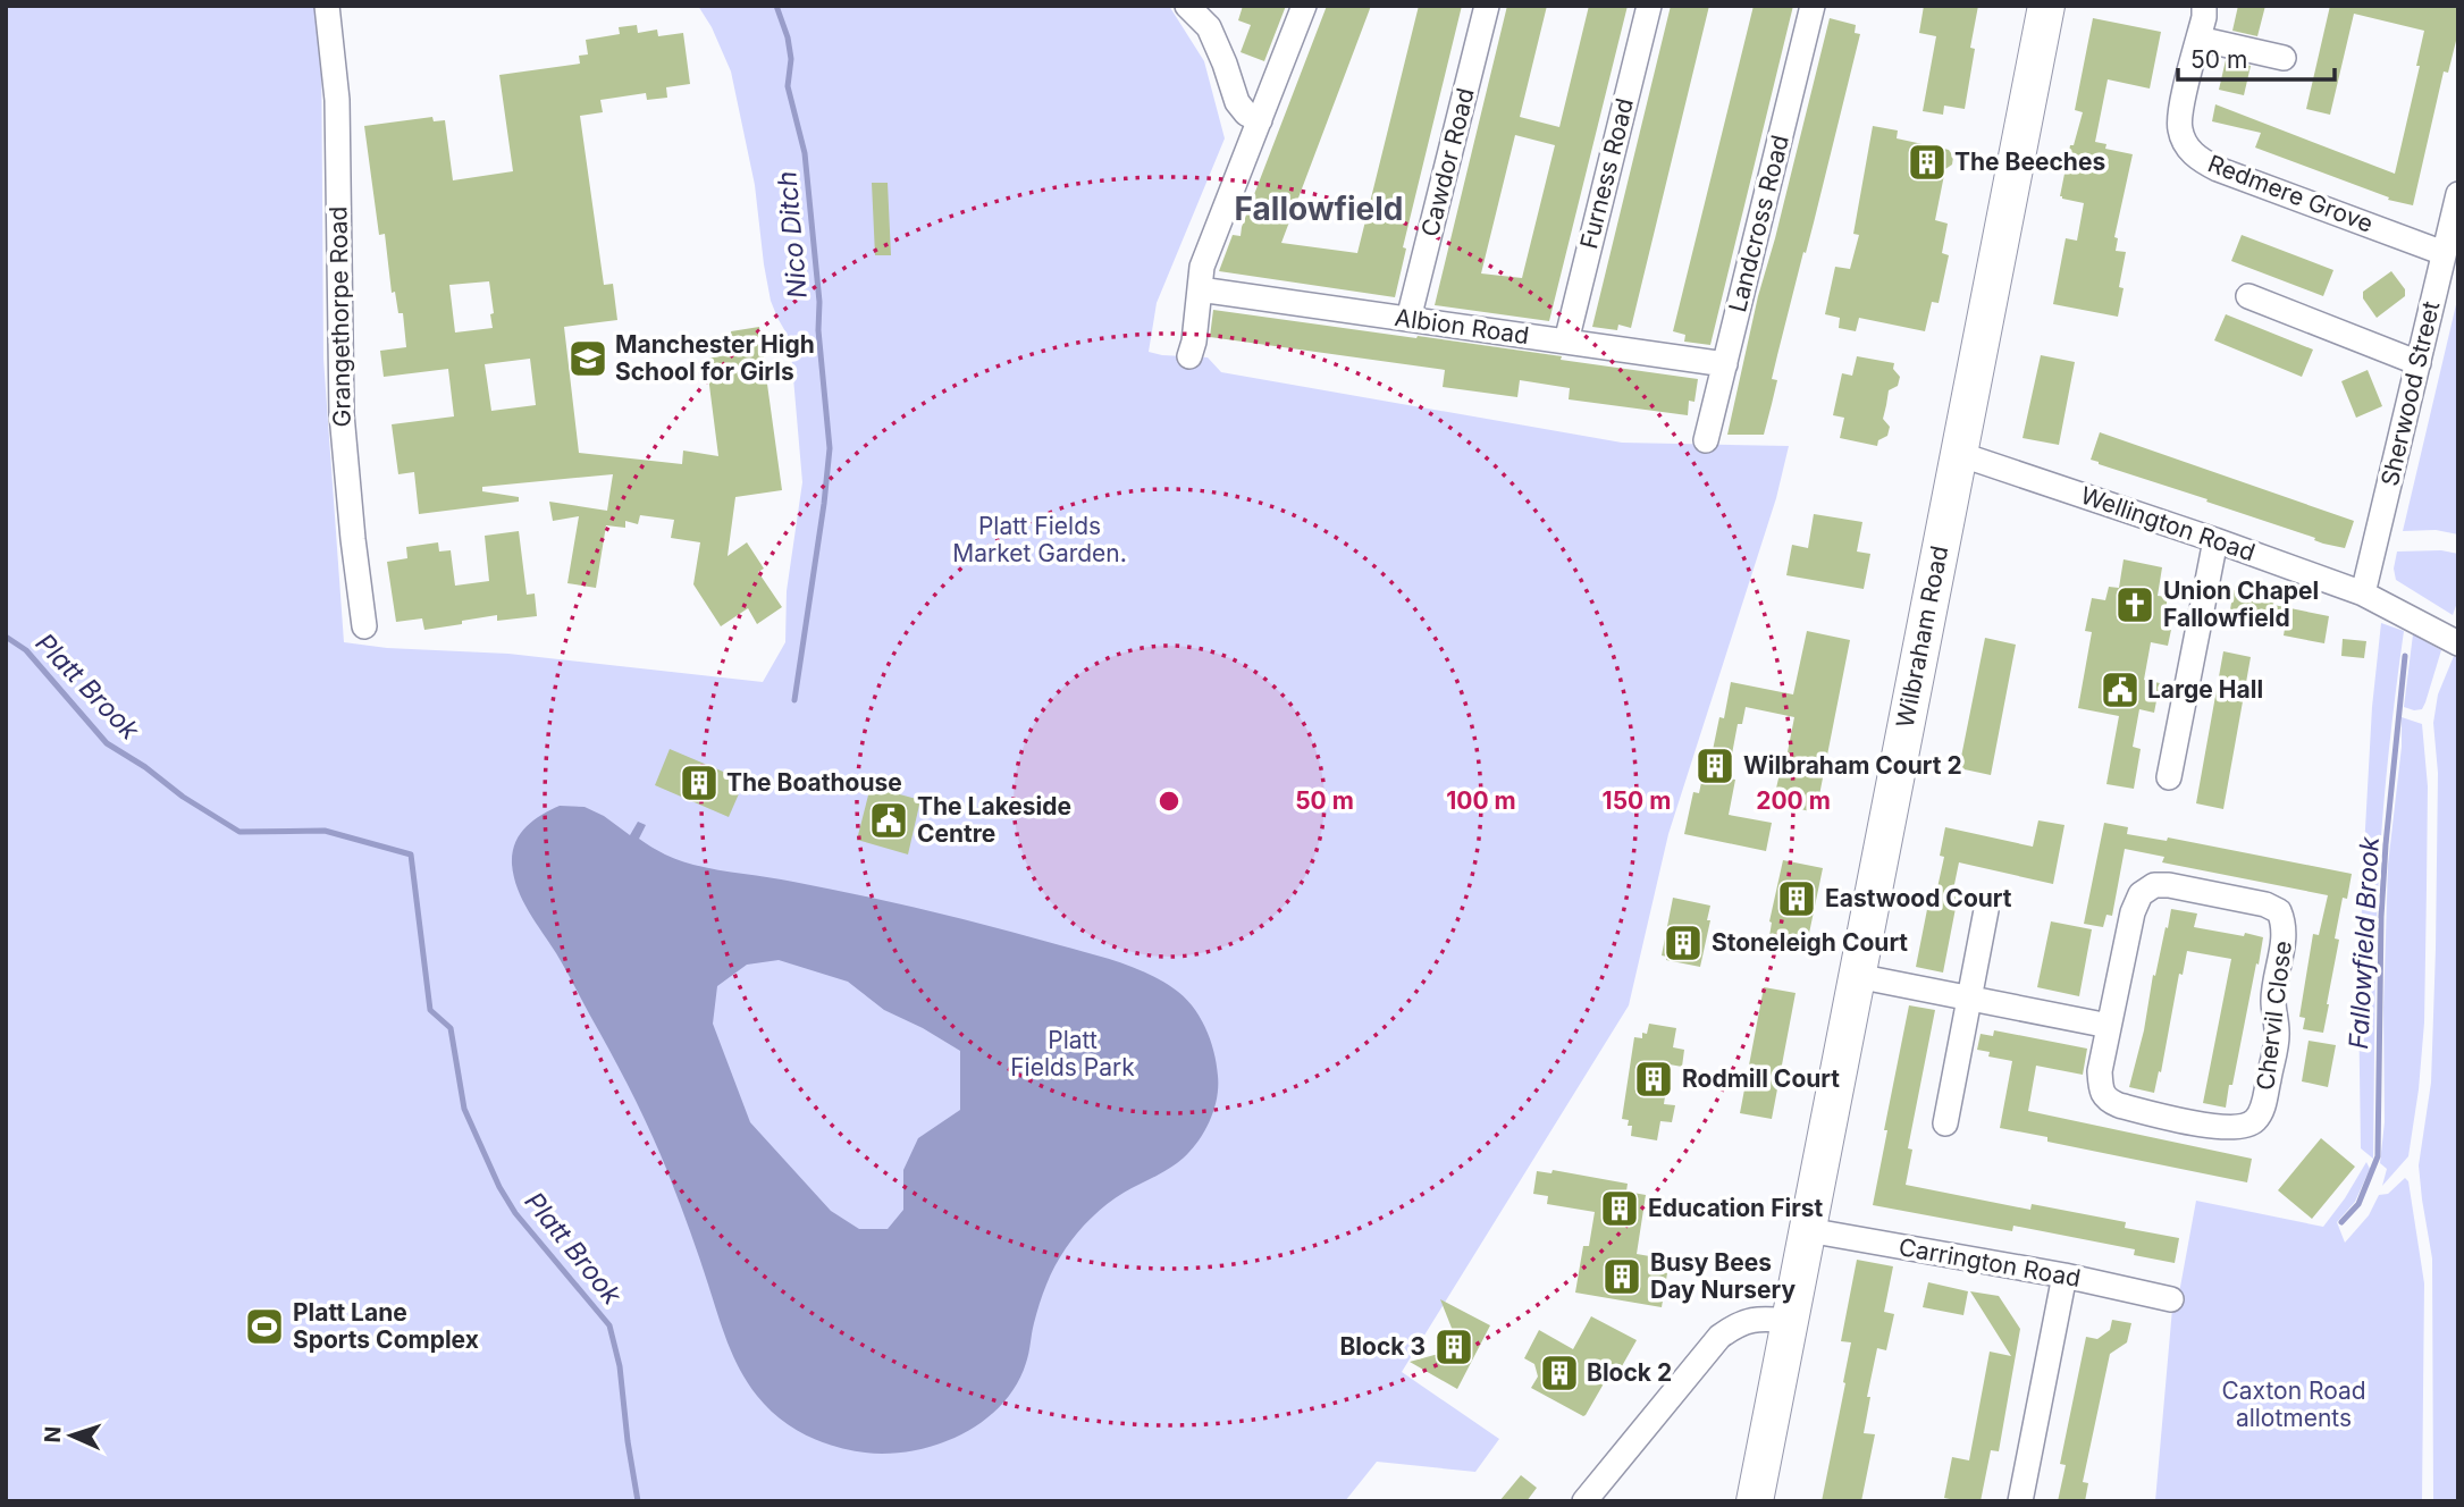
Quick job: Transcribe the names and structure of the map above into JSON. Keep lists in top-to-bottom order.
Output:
{
  "streets": {
    "highway": ["Wilbraham Road"],
    "street": [
      "Cawdor Road",
      "Furness Road",
      "Redmere Grove",
      "Landcross Road",
      "Grangethorpe Road",
      "Albion Road",
      "Sherwood Street",
      "Wellington Road",
      "Chervil Close",
      "Carrington Road"
    ]
  },
  "crossings": [
    ["Cawdor Road", "Albion Road"],
    ["Furness Road", "Albion Road"],
    ["Redmere Grove", "Sherwood Street"],
    ["Landcross Road", "Albion Road"],
    ["Sherwood Street", "Wellington Road"],
    ["Wellington Road", "Wilbraham Road"],
    ["Wilbraham Road", "Carrington Road"]
  ],
  "districts": ["Fallowfield"],
  "water": ["Nico Ditch", "Platt Brook", "Fallowfield Brook"],
  "parks": ["Platt Fields Market Garden.", "Platt Fields Park", "Caxton Road allotments"],
  "places": {
    "building": [
      "The Beeches",
      "Wilbraham Court 2",
      "The Boathouse",
      "Eastwood Court",
      "Stoneleigh Court",
      "Rodmill Court",
      "Education First",
      "Busy Bees Day Nursery",
      "Block 3",
      "Block 2"
    ],
    "school or university": ["Manchester High School for Girls"],
    "church": ["Union Chapel Fallowfield"],
    "public building": ["Large Hall", "The Lakeside Centre"],
    "sports": ["Platt Lane Sports Complex"]
  },
  "scale_bar": "50 m",
  "north": "left",
  "rings": [
    "50 m",
    "100 m",
    "150 m",
    "200 m"
  ]
}
